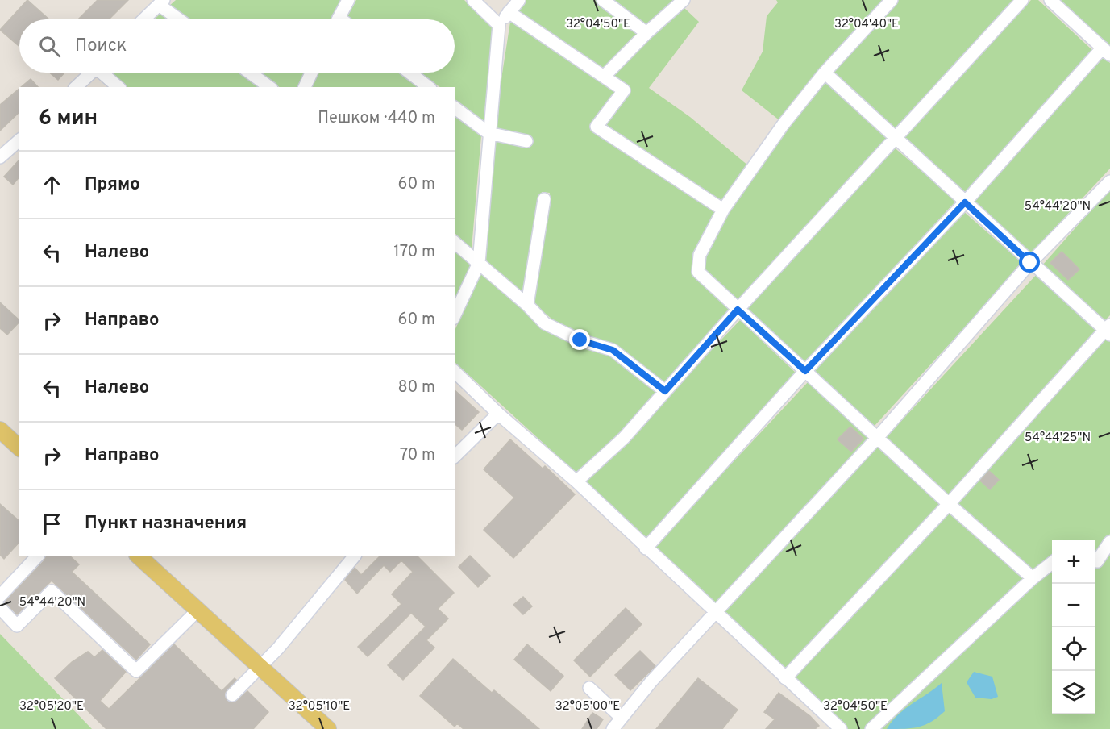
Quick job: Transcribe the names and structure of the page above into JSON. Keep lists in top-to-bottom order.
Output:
{
  "page": {
    "search": "Поиск",
    "heading": ["6 мин", "Пешком · 440 m"],
    "list": [
      ["Прямо", "60 m"],
      ["Налево", "170 m"],
      ["Направо", "60 m"],
      ["Налево", "80 m"],
      ["Направо", "70 m"],
      "Пункт назначения"
    ],
    "map_buttons": ["+", "−"]
  },
  "coordinates": [
    "32°04'50\"E",
    "32°04'40\"E",
    "54°44'20\"N",
    "54°44'25\"N",
    "32°05'20\"E",
    "32°05'10\"E",
    "32°05'00\"E"
  ]
}
